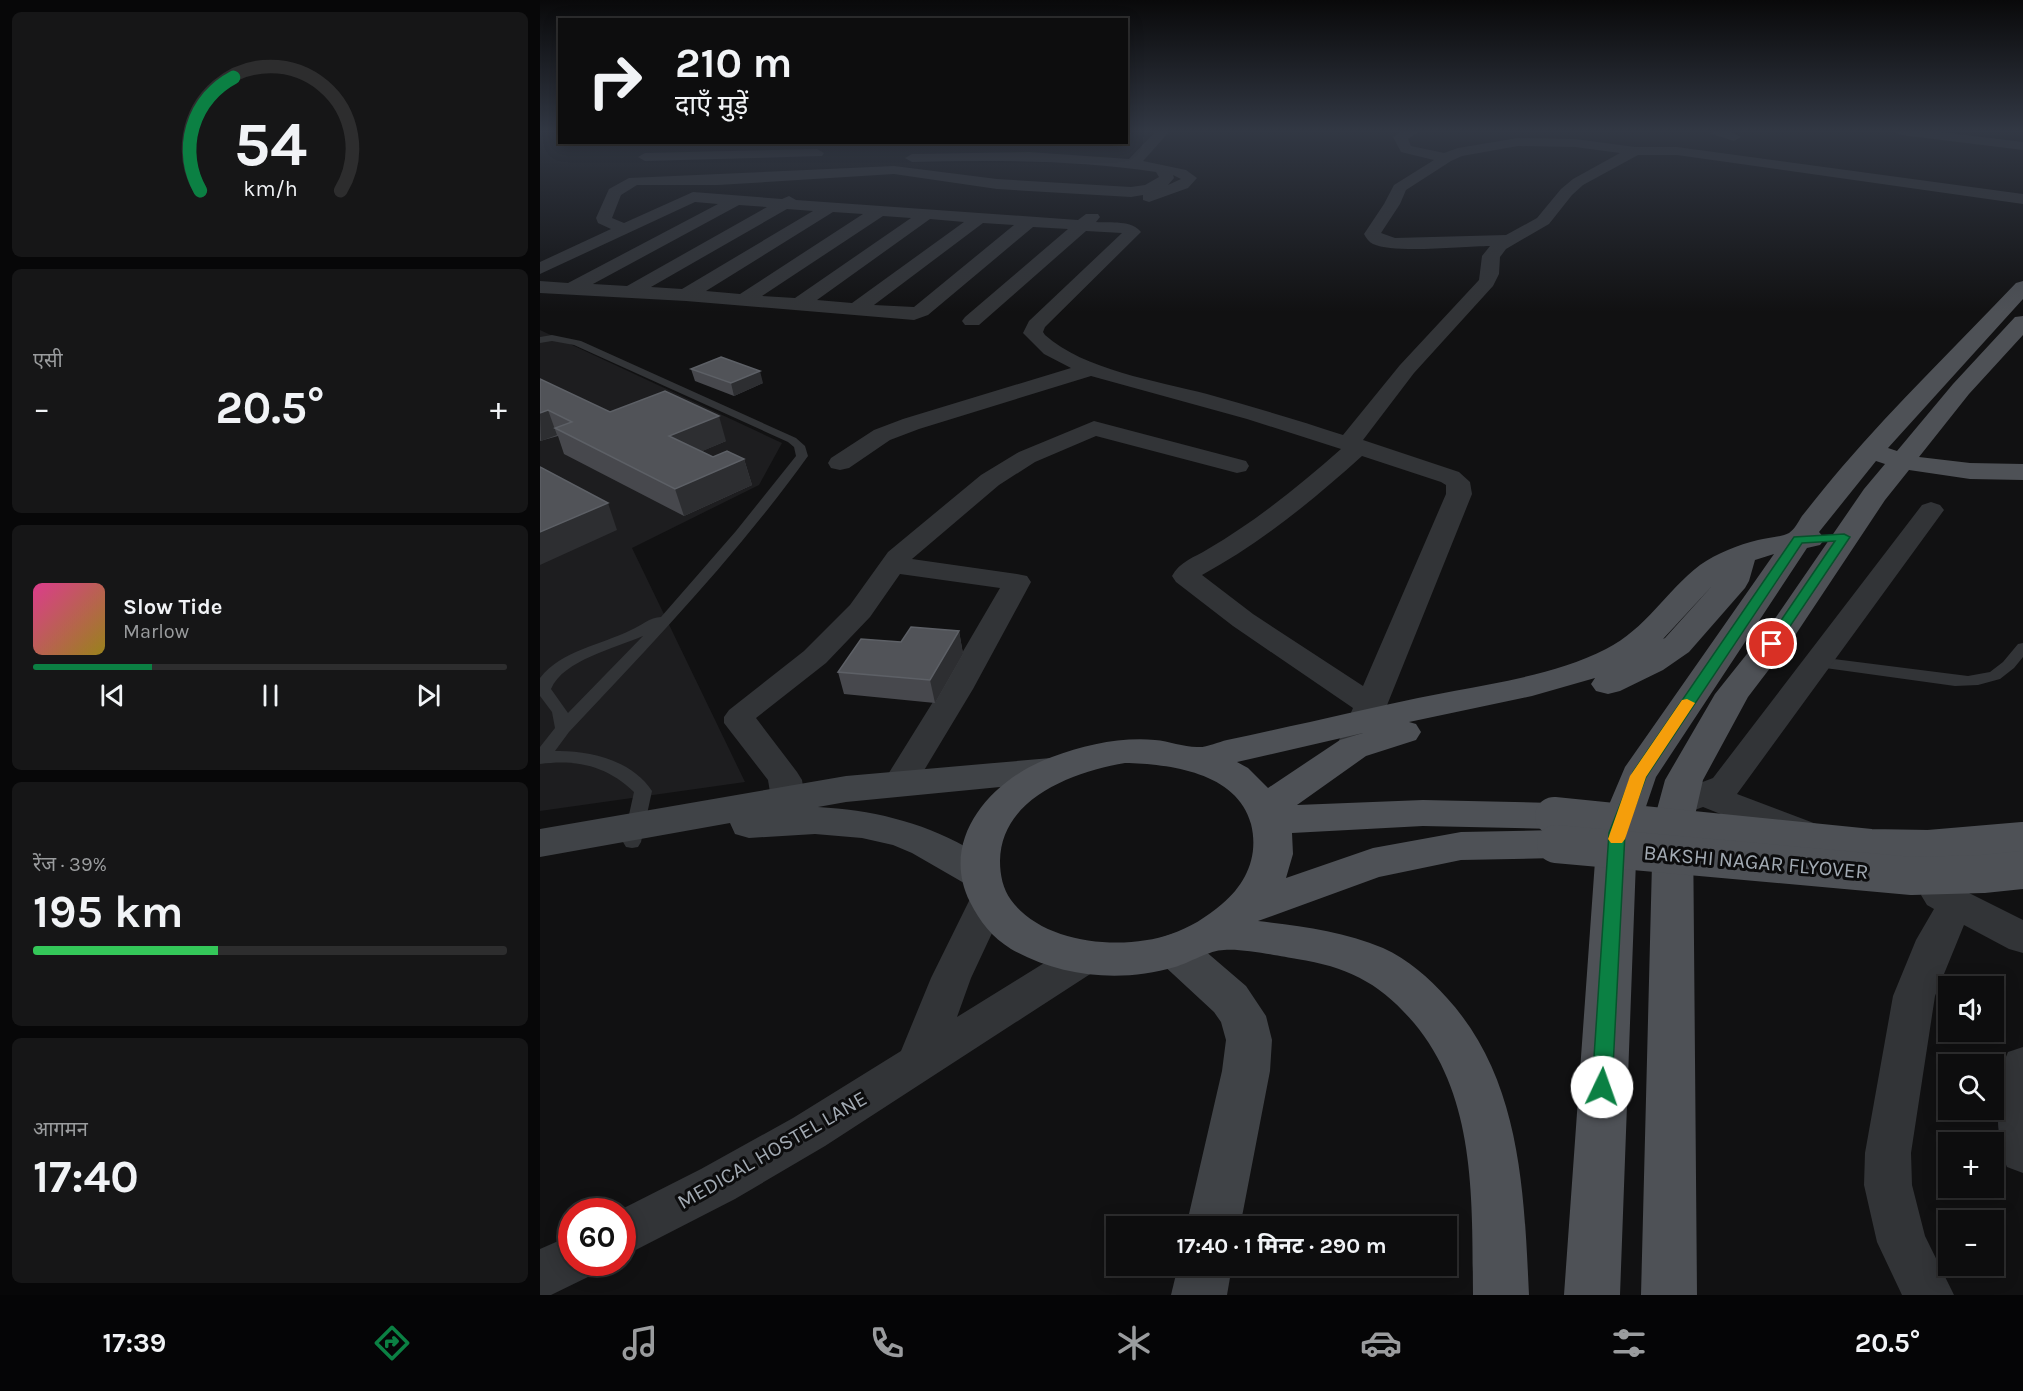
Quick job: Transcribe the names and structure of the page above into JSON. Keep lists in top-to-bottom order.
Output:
{
  "streets": {
    "main road": ["BAKSHI NAGAR FLYOVER"],
    "street": ["MEDICAL HOSTEL LANE"]
  },
  "page": {
    "turn": ["210 m", "दाएँ मुड़ें"],
    "tile": [
      "एसी",
      ["रेंज · 39%", "195 km"],
      ["आगमन", "17:40"]
    ],
    "heat": ["−", "20.5°", "+"],
    "song": ["Slow Tide", "Marlow"],
    "map_buttons": ["+", "−"],
    "limit": "60",
    "trip": "17:40 · 1 मिनट · 290 m",
    "tabs": ["17:39", "20.5°"],
    "gauge": ["54", "km/h"]
  }
}
